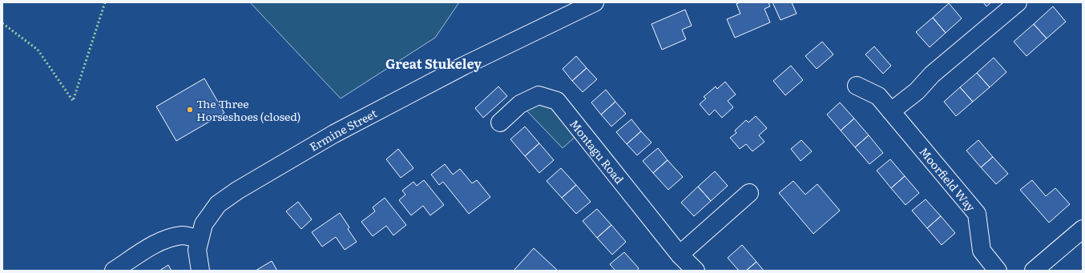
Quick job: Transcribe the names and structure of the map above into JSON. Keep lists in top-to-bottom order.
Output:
{
  "streets": {
    "street": ["Ermine Street", "Montagu Road", "Moorfield Way"]
  },
  "districts": ["Great Stukeley"],
  "places": ["The Three Horseshoes (closed)"]
}
